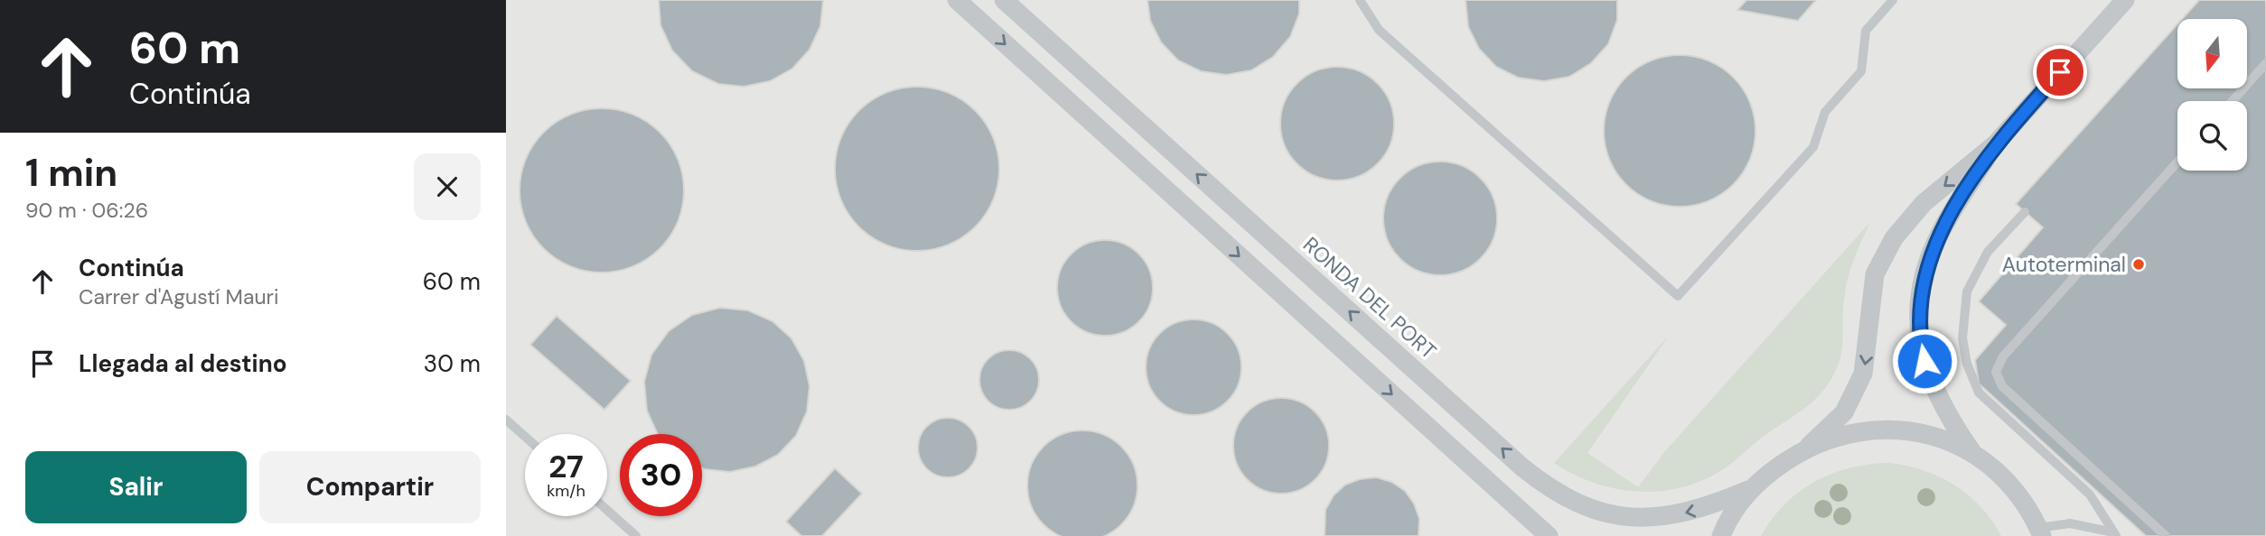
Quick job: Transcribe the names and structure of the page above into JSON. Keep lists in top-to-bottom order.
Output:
{
  "streets": {
    "street": ["RONDA DEL PORT"]
  },
  "places": ["Autoterminal"],
  "north": "bottom",
  "page": {
    "turn": ["60 m", "Continúa"],
    "heading": ["1 min", "90 m · 06:26"],
    "list": [
      {
        "name": "Continúa",
        "note": "Carrer d'Agustí Mauri",
        "value": "60 m"
      },
      {
        "name": "Llegada al destino",
        "value": "30 m"
      }
    ],
    "speed": "27 km/h",
    "limit": "30",
    "buttons": ["Salir", "Compartir"]
  }
}
